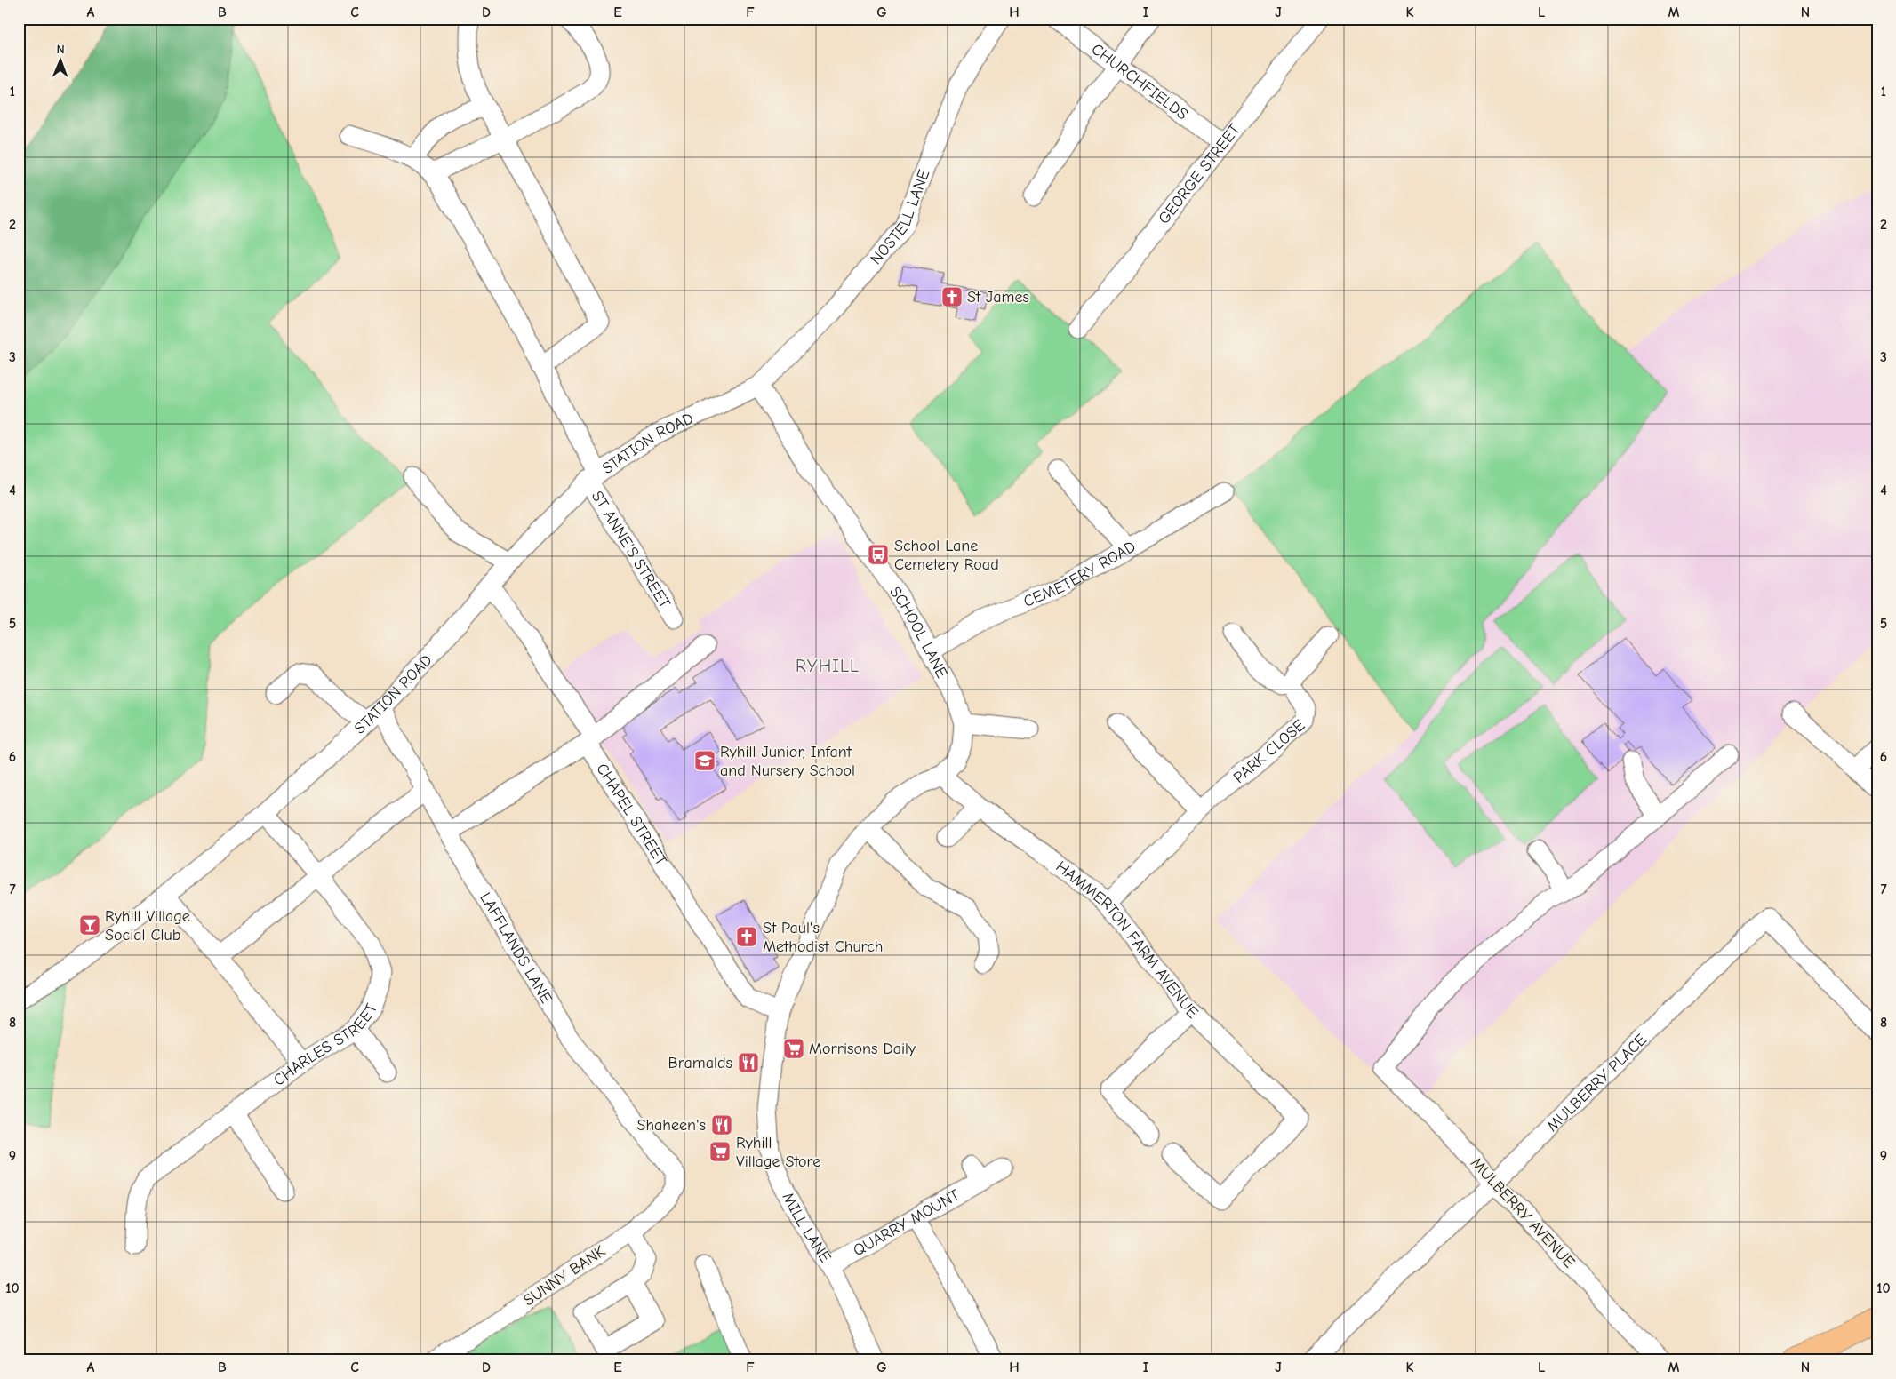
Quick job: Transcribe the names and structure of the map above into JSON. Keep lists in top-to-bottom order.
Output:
{
  "streets": {
    "street": [
      "CHURCHFIELDS",
      "GEORGE STREET",
      "NOSTELL LANE",
      "STATION ROAD",
      "ST ANNE'S STREET",
      "CEMETERY ROAD",
      "SCHOOL LANE",
      "PARK CLOSE",
      "CHAPEL STREET",
      "HAMMERTON FARM AVENUE",
      "LAFFLANDS LANE",
      "CHARLES STREET",
      "MULBERRY PLACE",
      "MULBERRY AVENUE",
      "QUARRY MOUNT",
      "MILL LANE",
      "SUNNY BANK"
    ]
  },
  "crossings": [
    ["CHURCHFIELDS", "GEORGE STREET"],
    ["NOSTELL LANE", "STATION ROAD"],
    ["NOSTELL LANE", "SCHOOL LANE"],
    ["STATION ROAD", "ST ANNE'S STREET"],
    ["STATION ROAD", "SCHOOL LANE"],
    ["STATION ROAD", "CHAPEL STREET"],
    ["STATION ROAD", "LAFFLANDS LANE"],
    ["STATION ROAD", "CHARLES STREET"],
    ["CEMETERY ROAD", "SCHOOL LANE"],
    ["SCHOOL LANE", "HAMMERTON FARM AVENUE"],
    ["SCHOOL LANE", "MILL LANE"],
    ["PARK CLOSE", "HAMMERTON FARM AVENUE"],
    ["CHAPEL STREET", "MILL LANE"],
    ["HAMMERTON FARM AVENUE", "MILL LANE"],
    ["LAFFLANDS LANE", "SUNNY BANK"],
    ["MULBERRY PLACE", "MULBERRY AVENUE"],
    ["QUARRY MOUNT", "MILL LANE"]
  ],
  "districts": ["RYHILL"],
  "places": {
    "church": ["St James", "St Paul's Methodist Church"],
    "bus stop": ["School Lane Cemetery Road"],
    "school or university": ["Ryhill Junior, Infant and Nursery School"],
    "bar": ["Ryhill Village Social Club"],
    "supermarket": ["Morrisons Daily", "Ryhill Village Store"],
    "restaurant": ["Bramalds", "Shaheen's"]
  },
  "north": "top",
  "grid": {
    "columns": [
      "A",
      "B",
      "C",
      "D",
      "E",
      "F",
      "G",
      "H",
      "I",
      "J",
      "K",
      "L",
      "M",
      "N"
    ],
    "rows": [
      "1",
      "2",
      "3",
      "4",
      "5",
      "6",
      "7",
      "8",
      "9",
      "10"
    ]
  }
}
